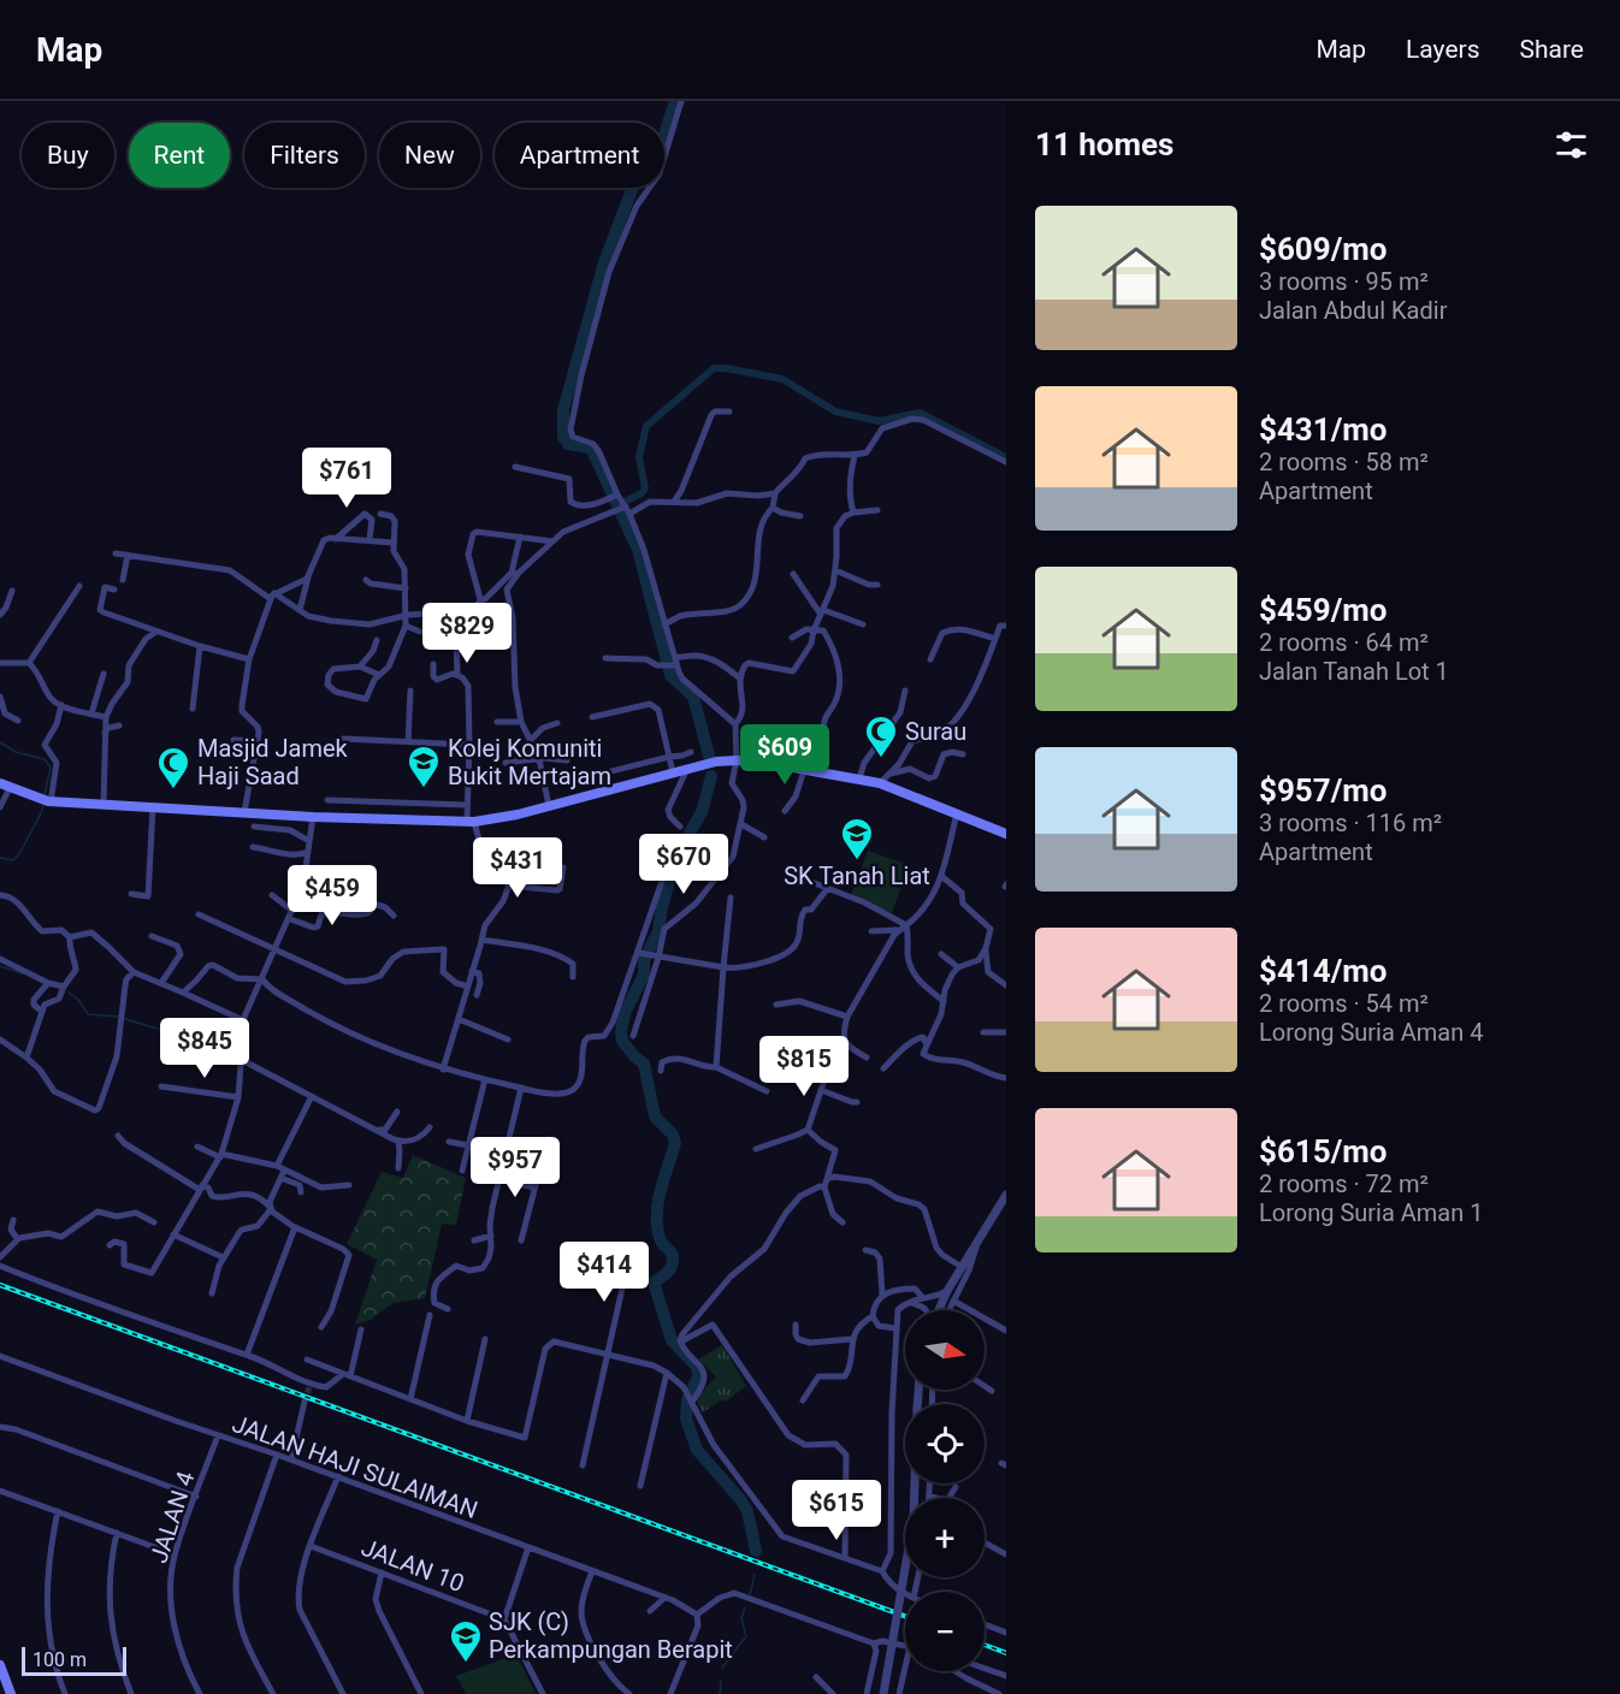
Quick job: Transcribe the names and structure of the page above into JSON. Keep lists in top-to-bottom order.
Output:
{
  "streets": {
    "street": ["JALAN HAJI SULAIMAN", "JALAN 4", "JALAN 10"]
  },
  "crossings": [
    ["JALAN HAJI SULAIMAN", "JALAN 4"]
  ],
  "places": {
    "mosque": ["Surau", "Masjid Jamek Haji Saad"],
    "school or university": ["Kolej Komuniti Bukit Mertajam", "SK Tanah Liat", "SJK (C) Perkampungan Berapit"]
  },
  "scale_bar": "100 m",
  "north": "right",
  "page": {
    "header": "Map",
    "nav": ["Map", "Layers", "Share"],
    "heading": "11 homes",
    "chip": [
      "Buy",
      "Rent",
      "Filters",
      "New",
      "Apartment"
    ],
    "list": [
      {
        "name": "$609/mo",
        "note": "3 rooms · 95 m² · Jalan Abdul Kadir"
      },
      {
        "name": "$431/mo",
        "note": "2 rooms · 58 m² · Apartment"
      },
      {
        "name": "$459/mo",
        "note": "2 rooms · 64 m² · Jalan Tanah Lot 1"
      },
      {
        "name": "$957/mo",
        "note": "3 rooms · 116 m² · Apartment"
      },
      {
        "name": "$414/mo",
        "note": "2 rooms · 54 m² · Lorong Suria Aman 4"
      },
      {
        "name": "$615/mo",
        "note": "2 rooms · 72 m² · Lorong Suria Aman 1"
      }
    ],
    "price": [
      "$761",
      "$829",
      "$609",
      "$670",
      "$431",
      "$459",
      "$845",
      "$815",
      "$957",
      "$414",
      "$615"
    ],
    "map_buttons": ["+", "−"],
    "scale": "100 m"
  }
}
